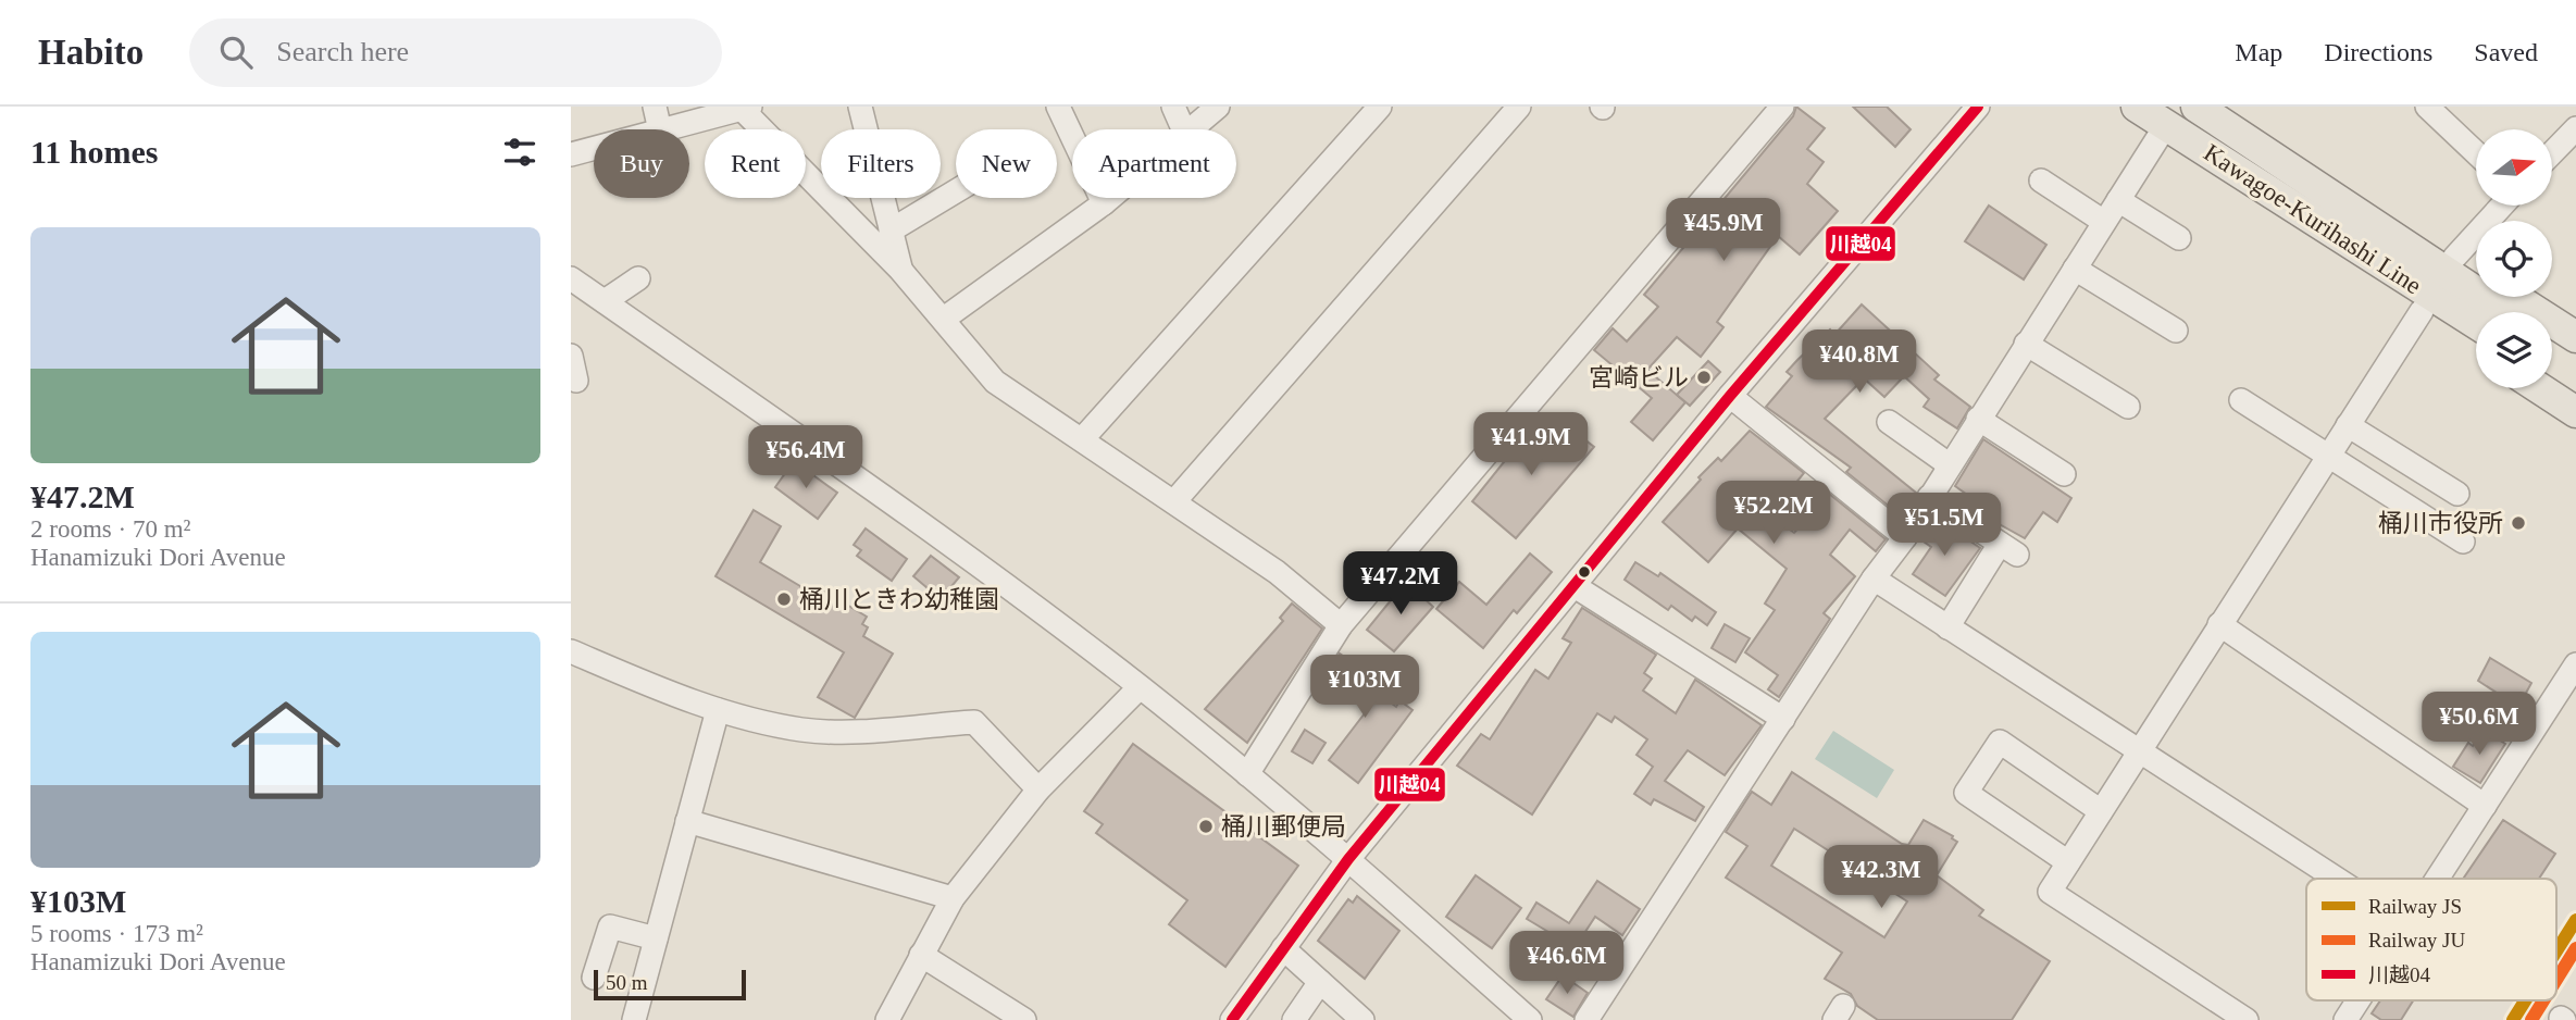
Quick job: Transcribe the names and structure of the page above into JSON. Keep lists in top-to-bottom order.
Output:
{
  "streets": {
    "main road": ["Kawagoe-Kurihashi Line"]
  },
  "places": [
    "宮崎ビル",
    "桶川市役所",
    "桶川ときわ幼稚園",
    "桶川郵便局"
  ],
  "lines": ["transit line 川越04", "rail line JS", "rail line JU"],
  "legend": ["Railway JS", "Railway JU", "川越04"],
  "scale_bar": "50 m",
  "north": "right",
  "page": {
    "header": "Habito",
    "search": "Search here",
    "nav": ["Map", "Directions", "Saved"],
    "heading": "11 homes",
    "chip": [
      "Buy",
      "Rent",
      "Filters",
      "New",
      "Apartment"
    ],
    "list": [
      {
        "name": "¥47.2M",
        "note": "2 rooms · 70 m² · Hanamizuki Dori Avenue"
      },
      {
        "name": "¥103M",
        "note": "5 rooms · 173 m² · Hanamizuki Dori Avenue"
      }
    ],
    "price": [
      "¥45.9M",
      "¥40.8M",
      "¥41.9M",
      "¥56.4M",
      "¥52.2M",
      "¥51.5M",
      "¥47.2M",
      "¥103M",
      "¥50.6M",
      "¥42.3M",
      "¥46.6M"
    ],
    "scale": "50 m"
  }
}
